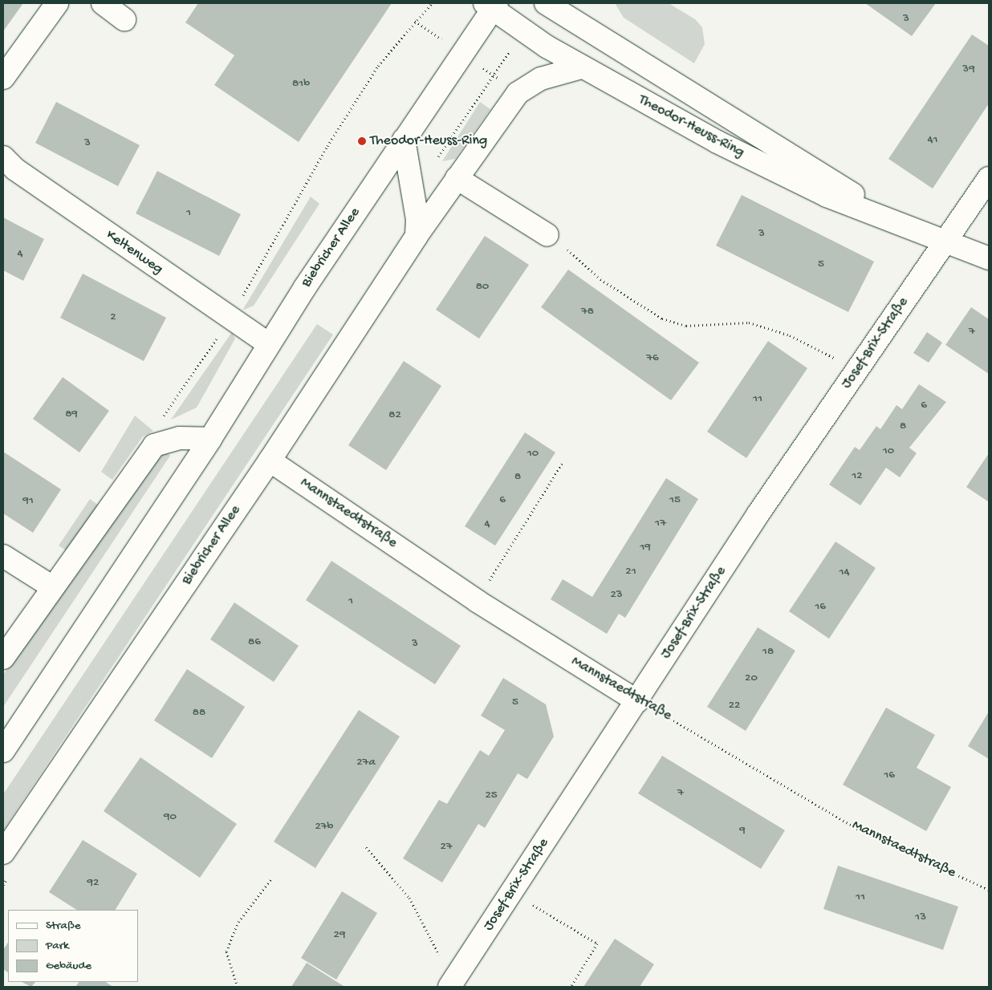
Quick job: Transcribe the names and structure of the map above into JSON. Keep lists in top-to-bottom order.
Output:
{
  "streets": {
    "street": [
      "Theodor-Heuss-Ring",
      "Biebricher Allee",
      "Keltenweg",
      "Josef-Brix-Straße",
      "Mannstaedtstraße"
    ]
  },
  "crossings": [
    ["Theodor-Heuss-Ring", "Biebricher Allee"],
    ["Theodor-Heuss-Ring", "Josef-Brix-Straße"],
    ["Biebricher Allee", "Keltenweg"],
    ["Biebricher Allee", "Mannstaedtstraße"],
    ["Josef-Brix-Straße", "Mannstaedtstraße"]
  ],
  "places": ["Theodor-Heuss-Ring"],
  "house_numbers": [
    "3",
    "39",
    "81b",
    "41",
    "3",
    "1",
    "3",
    "4",
    "5",
    "80",
    "78",
    "2",
    "7",
    "76",
    "11",
    "6",
    "89",
    "82",
    "8",
    "10",
    "10",
    "12",
    "8",
    "6",
    "15",
    "91",
    "17",
    "4",
    "19",
    "21",
    "14",
    "23",
    "1",
    "16",
    "86",
    "3",
    "18",
    "20",
    "5",
    "22",
    "88",
    "27a",
    "16",
    "7",
    "25",
    "90",
    "27b",
    "9",
    "27",
    "92",
    "11",
    "13",
    "29"
  ],
  "legend": ["Straße", "Park", "Gebäude"]
}
